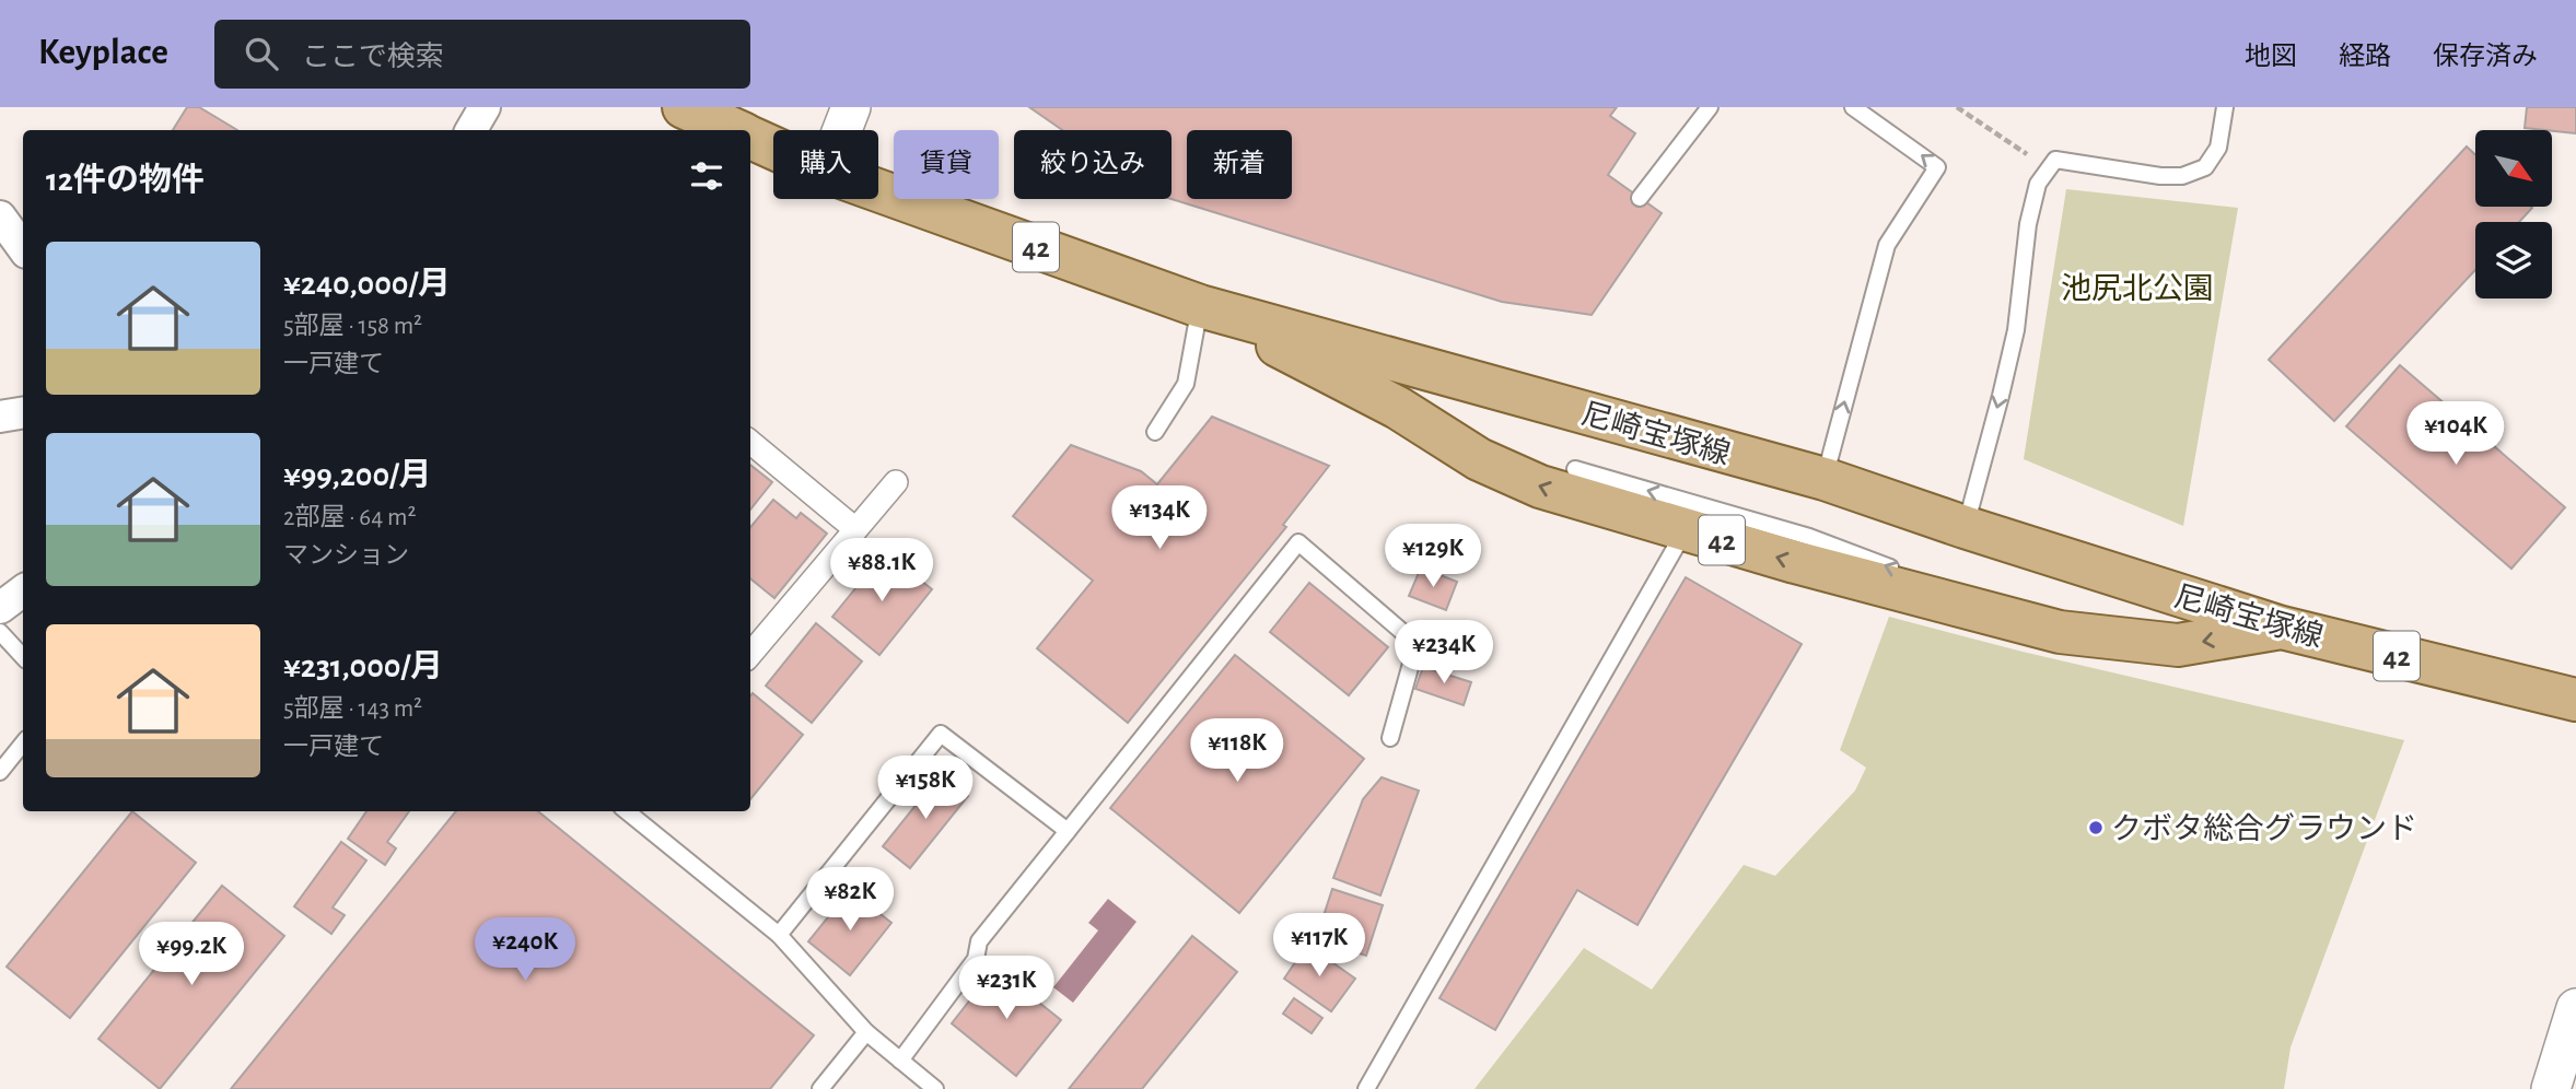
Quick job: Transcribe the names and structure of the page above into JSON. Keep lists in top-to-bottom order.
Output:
{
  "streets": {
    "main road": ["42", "尼崎宝塚線"]
  },
  "crossings": [
    ["42", "尼崎宝塚線"]
  ],
  "parks": ["池尻北公園"],
  "places": ["クボタ総合グラウンド"],
  "north": "bottom right",
  "page": {
    "header": "Keyplace",
    "search": "ここで検索",
    "nav": ["地図", "経路", "保存済み"],
    "chip": [
      "購入",
      "賃貸",
      "絞り込み",
      "新着"
    ],
    "heading": "12件の物件",
    "list": [
      {
        "name": "¥240,000/月",
        "note": "5部屋 · 158 m² · 一戸建て"
      },
      {
        "name": "¥99,200/月",
        "note": "2部屋 · 64 m² · マンション"
      },
      {
        "name": "¥231,000/月",
        "note": "5部屋 · 143 m² · 一戸建て"
      }
    ],
    "price": [
      "¥104K",
      "¥134K",
      "¥129K",
      "¥88.1K",
      "¥234K",
      "¥118K",
      "¥158K",
      "¥82K",
      "¥117K",
      "¥240K",
      "¥99.2K",
      "¥231K"
    ]
  }
}
